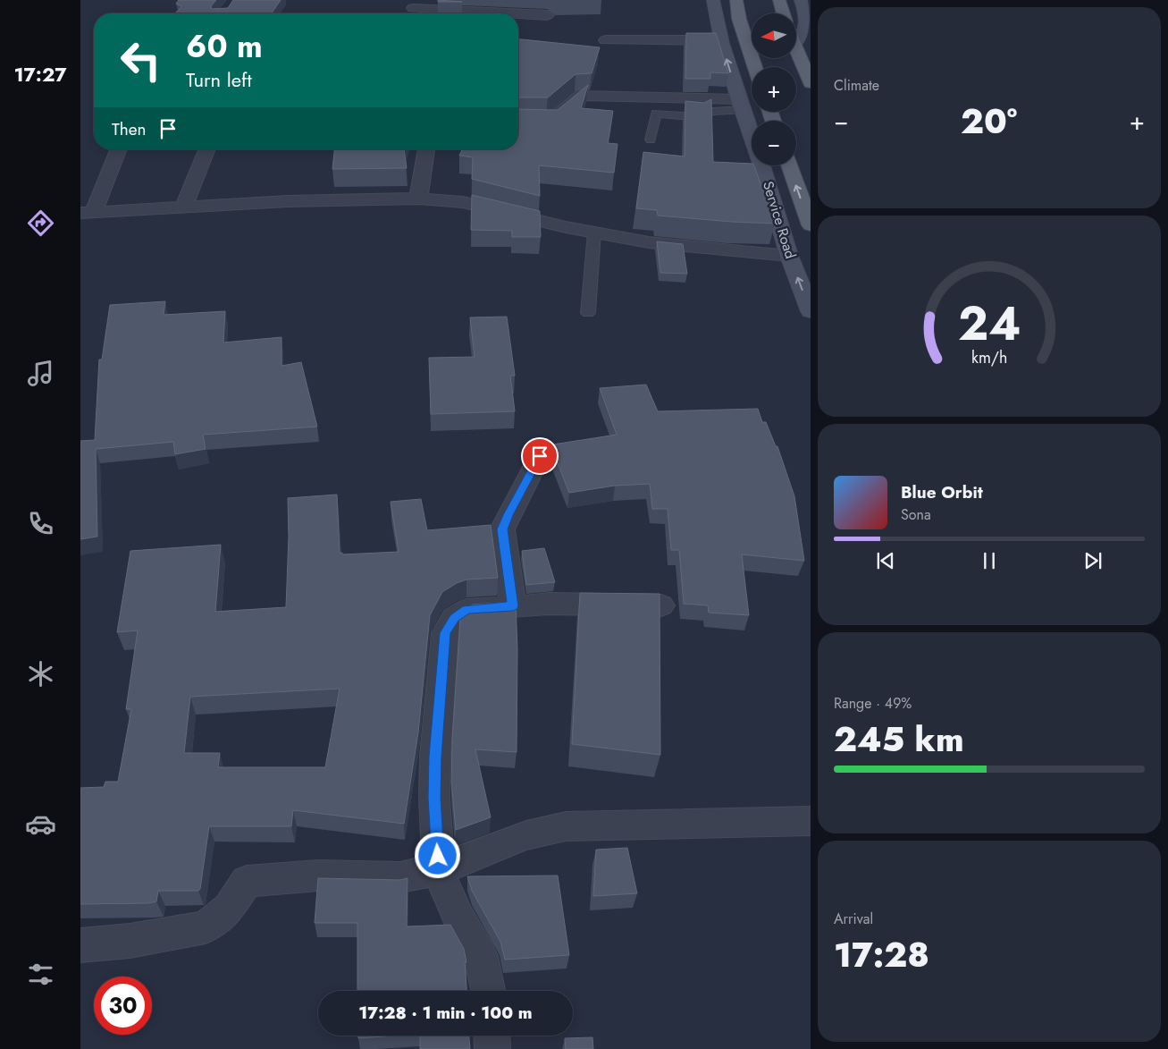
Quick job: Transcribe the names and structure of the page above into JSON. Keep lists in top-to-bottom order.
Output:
{
  "streets": {
    "street": ["Service Road"]
  },
  "one_way": ["Service Road"],
  "north": "left",
  "page": {
    "tabs": "17:27",
    "tile": [
      "Climate",
      ["Range · 49%", "245 km"],
      ["Arrival", "17:28"]
    ],
    "map_buttons": ["+", "−"],
    "turn": ["60 m", "Turn left"],
    "heat": ["−", "20°", "+"],
    "then": "Then",
    "song": ["Blue Orbit", "Sona"],
    "limit": "30",
    "trip": "17:28 · 1 min · 100 m",
    "gauge": ["24", "km/h"]
  }
}
